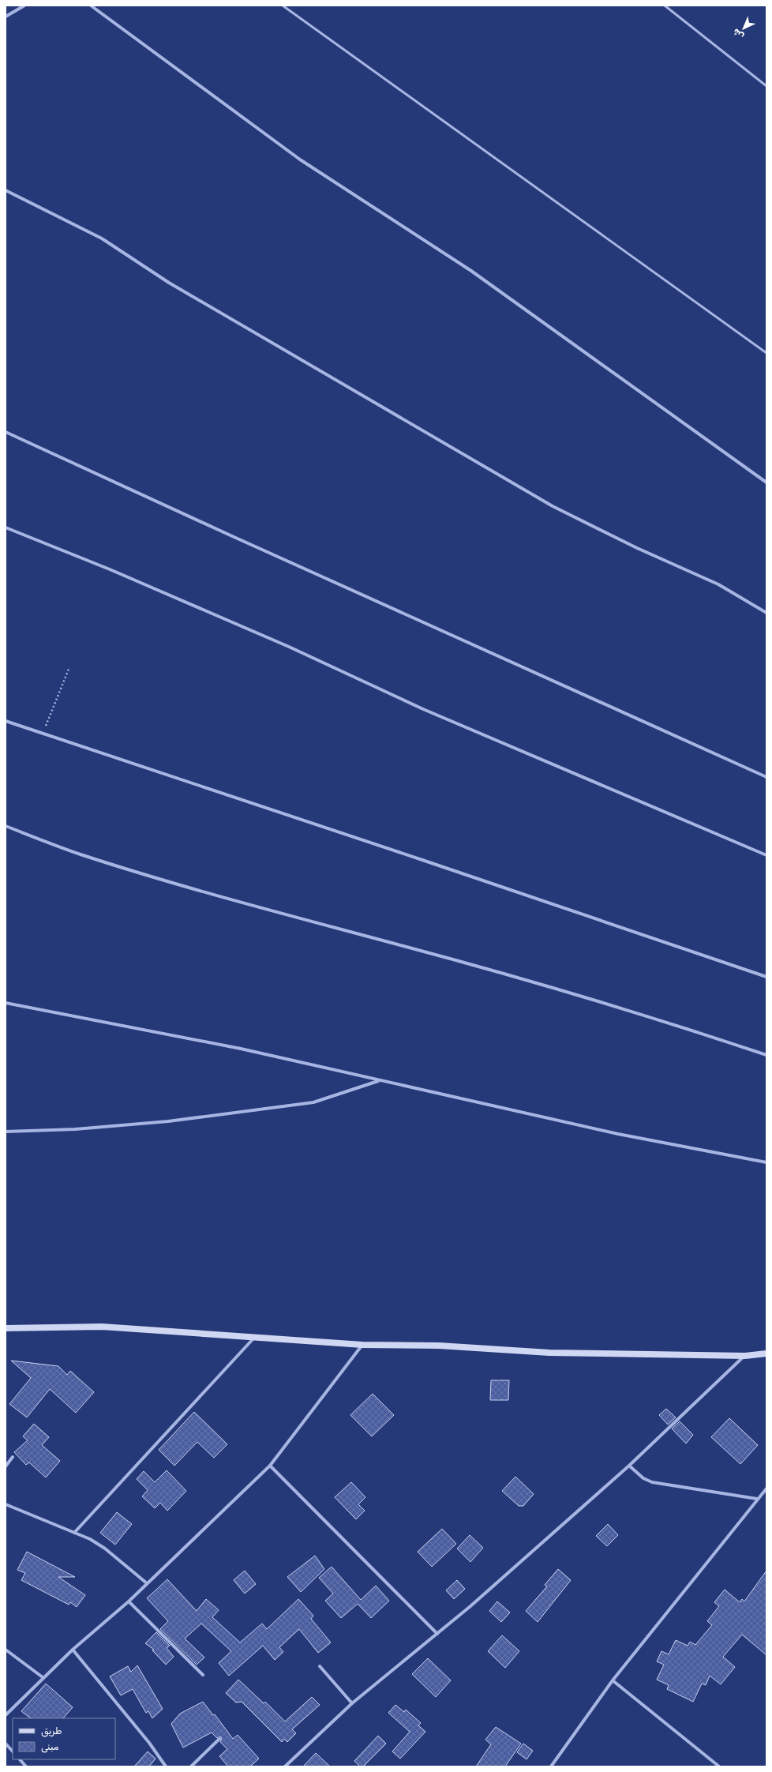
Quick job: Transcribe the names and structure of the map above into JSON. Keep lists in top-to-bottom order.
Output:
{
  "legend": ["طريق", "مبنى"],
  "north": "bottom left"
}
